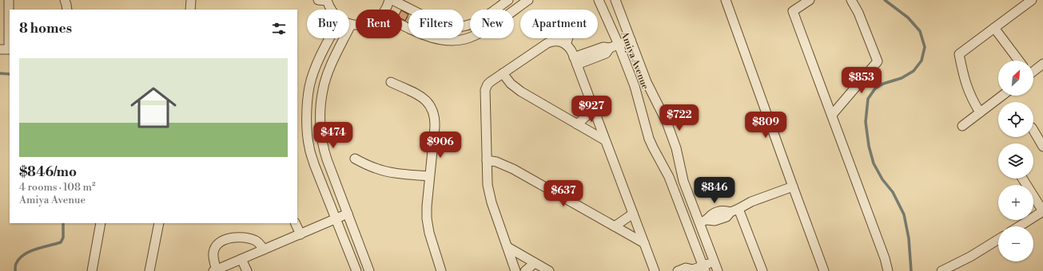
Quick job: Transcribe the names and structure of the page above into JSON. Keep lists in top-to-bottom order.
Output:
{
  "streets": {
    "street": ["Amiya Avenue"]
  },
  "north": "top right",
  "page": {
    "chip": [
      "Buy",
      "Rent",
      "Filters",
      "New",
      "Apartment"
    ],
    "heading": "8 homes",
    "list": [
      {
        "name": "$846/mo",
        "note": "4 rooms · 108 m² · Amiya Avenue"
      }
    ],
    "map_buttons": ["+", "−"],
    "price": [
      "$853",
      "$927",
      "$722",
      "$809",
      "$474",
      "$906",
      "$846",
      "$637"
    ]
  }
}
